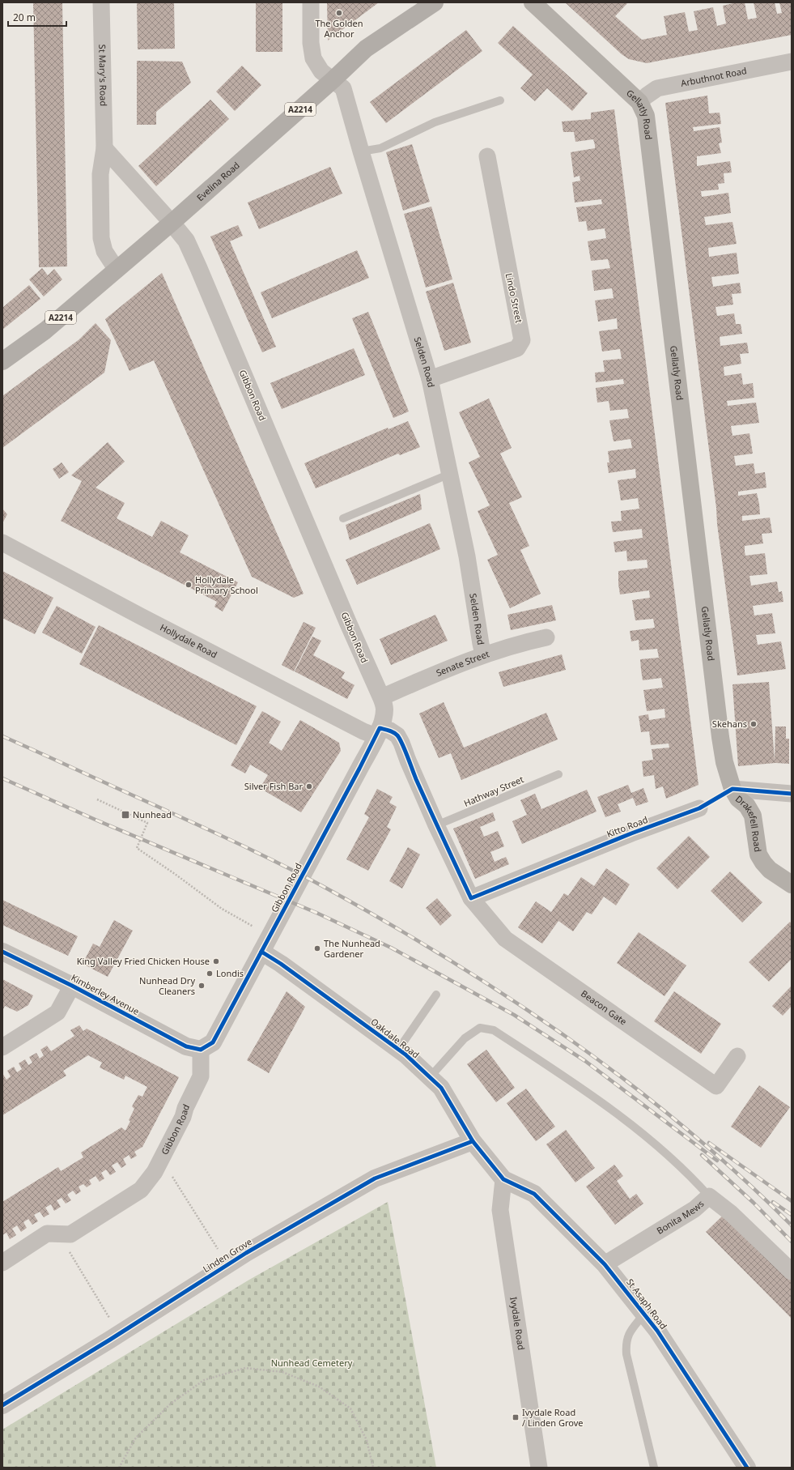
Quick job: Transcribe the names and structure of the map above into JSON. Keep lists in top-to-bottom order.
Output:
{
  "streets": {
    "main road": [
      "A2214",
      "Gellatly Road",
      "Evelina Road",
      "Drakefell Road"
    ],
    "street": [
      "St Mary's Road",
      "Arbuthnot Road",
      "Lindo Street",
      "Selden Road",
      "Gibbon Road",
      "Hollydale Road",
      "Senate Street",
      "Kitto Road",
      "Kimberley Avenue",
      "Beacon Gate",
      "Oakdale Road",
      "Bonita Mews",
      "Linden Grove",
      "St Asaph Road",
      "Ivydale Road"
    ],
    "lane": ["Hathway Street"]
  },
  "crossings": [
    ["St Mary's Road", "Evelina Road"],
    ["Arbuthnot Road", "Gellatly Road"],
    ["Gellatly Road", "Drakefell Road"],
    ["Evelina Road", "Selden Road"],
    ["Evelina Road", "Gibbon Road"],
    ["Lindo Street", "Selden Road"],
    ["Selden Road", "Senate Street"],
    ["Gibbon Road", "Hollydale Road"],
    ["Gibbon Road", "Senate Street"],
    ["Gibbon Road", "Kimberley Avenue"],
    ["Gibbon Road", "Oakdale Road"],
    ["Hollydale Road", "Hathway Street"],
    ["Hollydale Road", "Kitto Road"],
    ["Hollydale Road", "Beacon Gate"],
    ["Kitto Road", "Beacon Gate"],
    ["Oakdale Road", "Linden Grove"],
    ["Oakdale Road", "St Asaph Road"],
    ["Oakdale Road", "Ivydale Road"],
    ["Bonita Mews", "St Asaph Road"],
    ["St Asaph Road", "Ivydale Road"]
  ],
  "parks": ["Nunhead Cemetery"],
  "places": {
    "other": [
      "The Golden Anchor",
      "Hollydale Primary School",
      "Skehans",
      "Silver Fish Bar",
      "The Nunhead Gardener",
      "King Valley Fried Chicken House",
      "Londis",
      "Nunhead Dry Cleaners"
    ],
    "transit": ["Nunhead", "Ivydale Road / Linden Grove"]
  },
  "scale_bar": "20 m"
}
